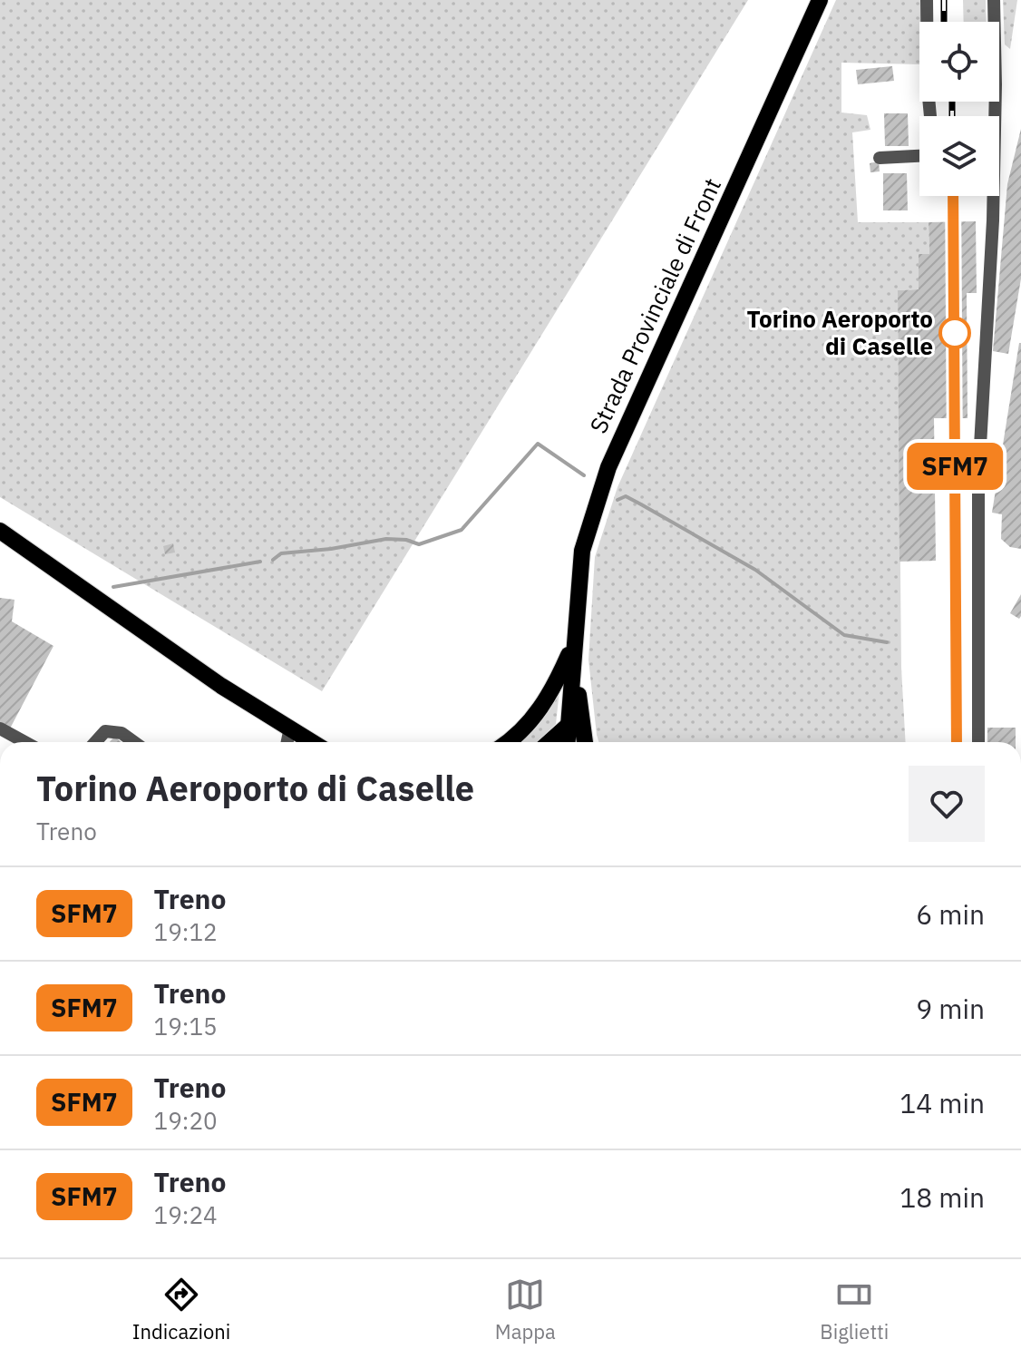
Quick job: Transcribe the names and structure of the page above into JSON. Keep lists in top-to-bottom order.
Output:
{
  "streets": {
    "main road": ["Strada Provinciale di Front"]
  },
  "places": ["Torino Aeroporto di Caselle"],
  "page": {
    "on_map": "SFM7",
    "heading": ["Torino Aeroporto di Caselle", "Treno"],
    "list": [
      {
        "mark": "SFM7",
        "name": "Treno",
        "note": "19:12",
        "value": "6 min"
      },
      {
        "mark": "SFM7",
        "name": "Treno",
        "note": "19:15",
        "value": "9 min"
      },
      {
        "mark": "SFM7",
        "name": "Treno",
        "note": "19:20",
        "value": "14 min"
      },
      {
        "mark": "SFM7",
        "name": "Treno",
        "note": "19:24",
        "value": "18 min"
      }
    ],
    "tabs": ["Indicazioni", "Mappa", "Biglietti"]
  }
}
